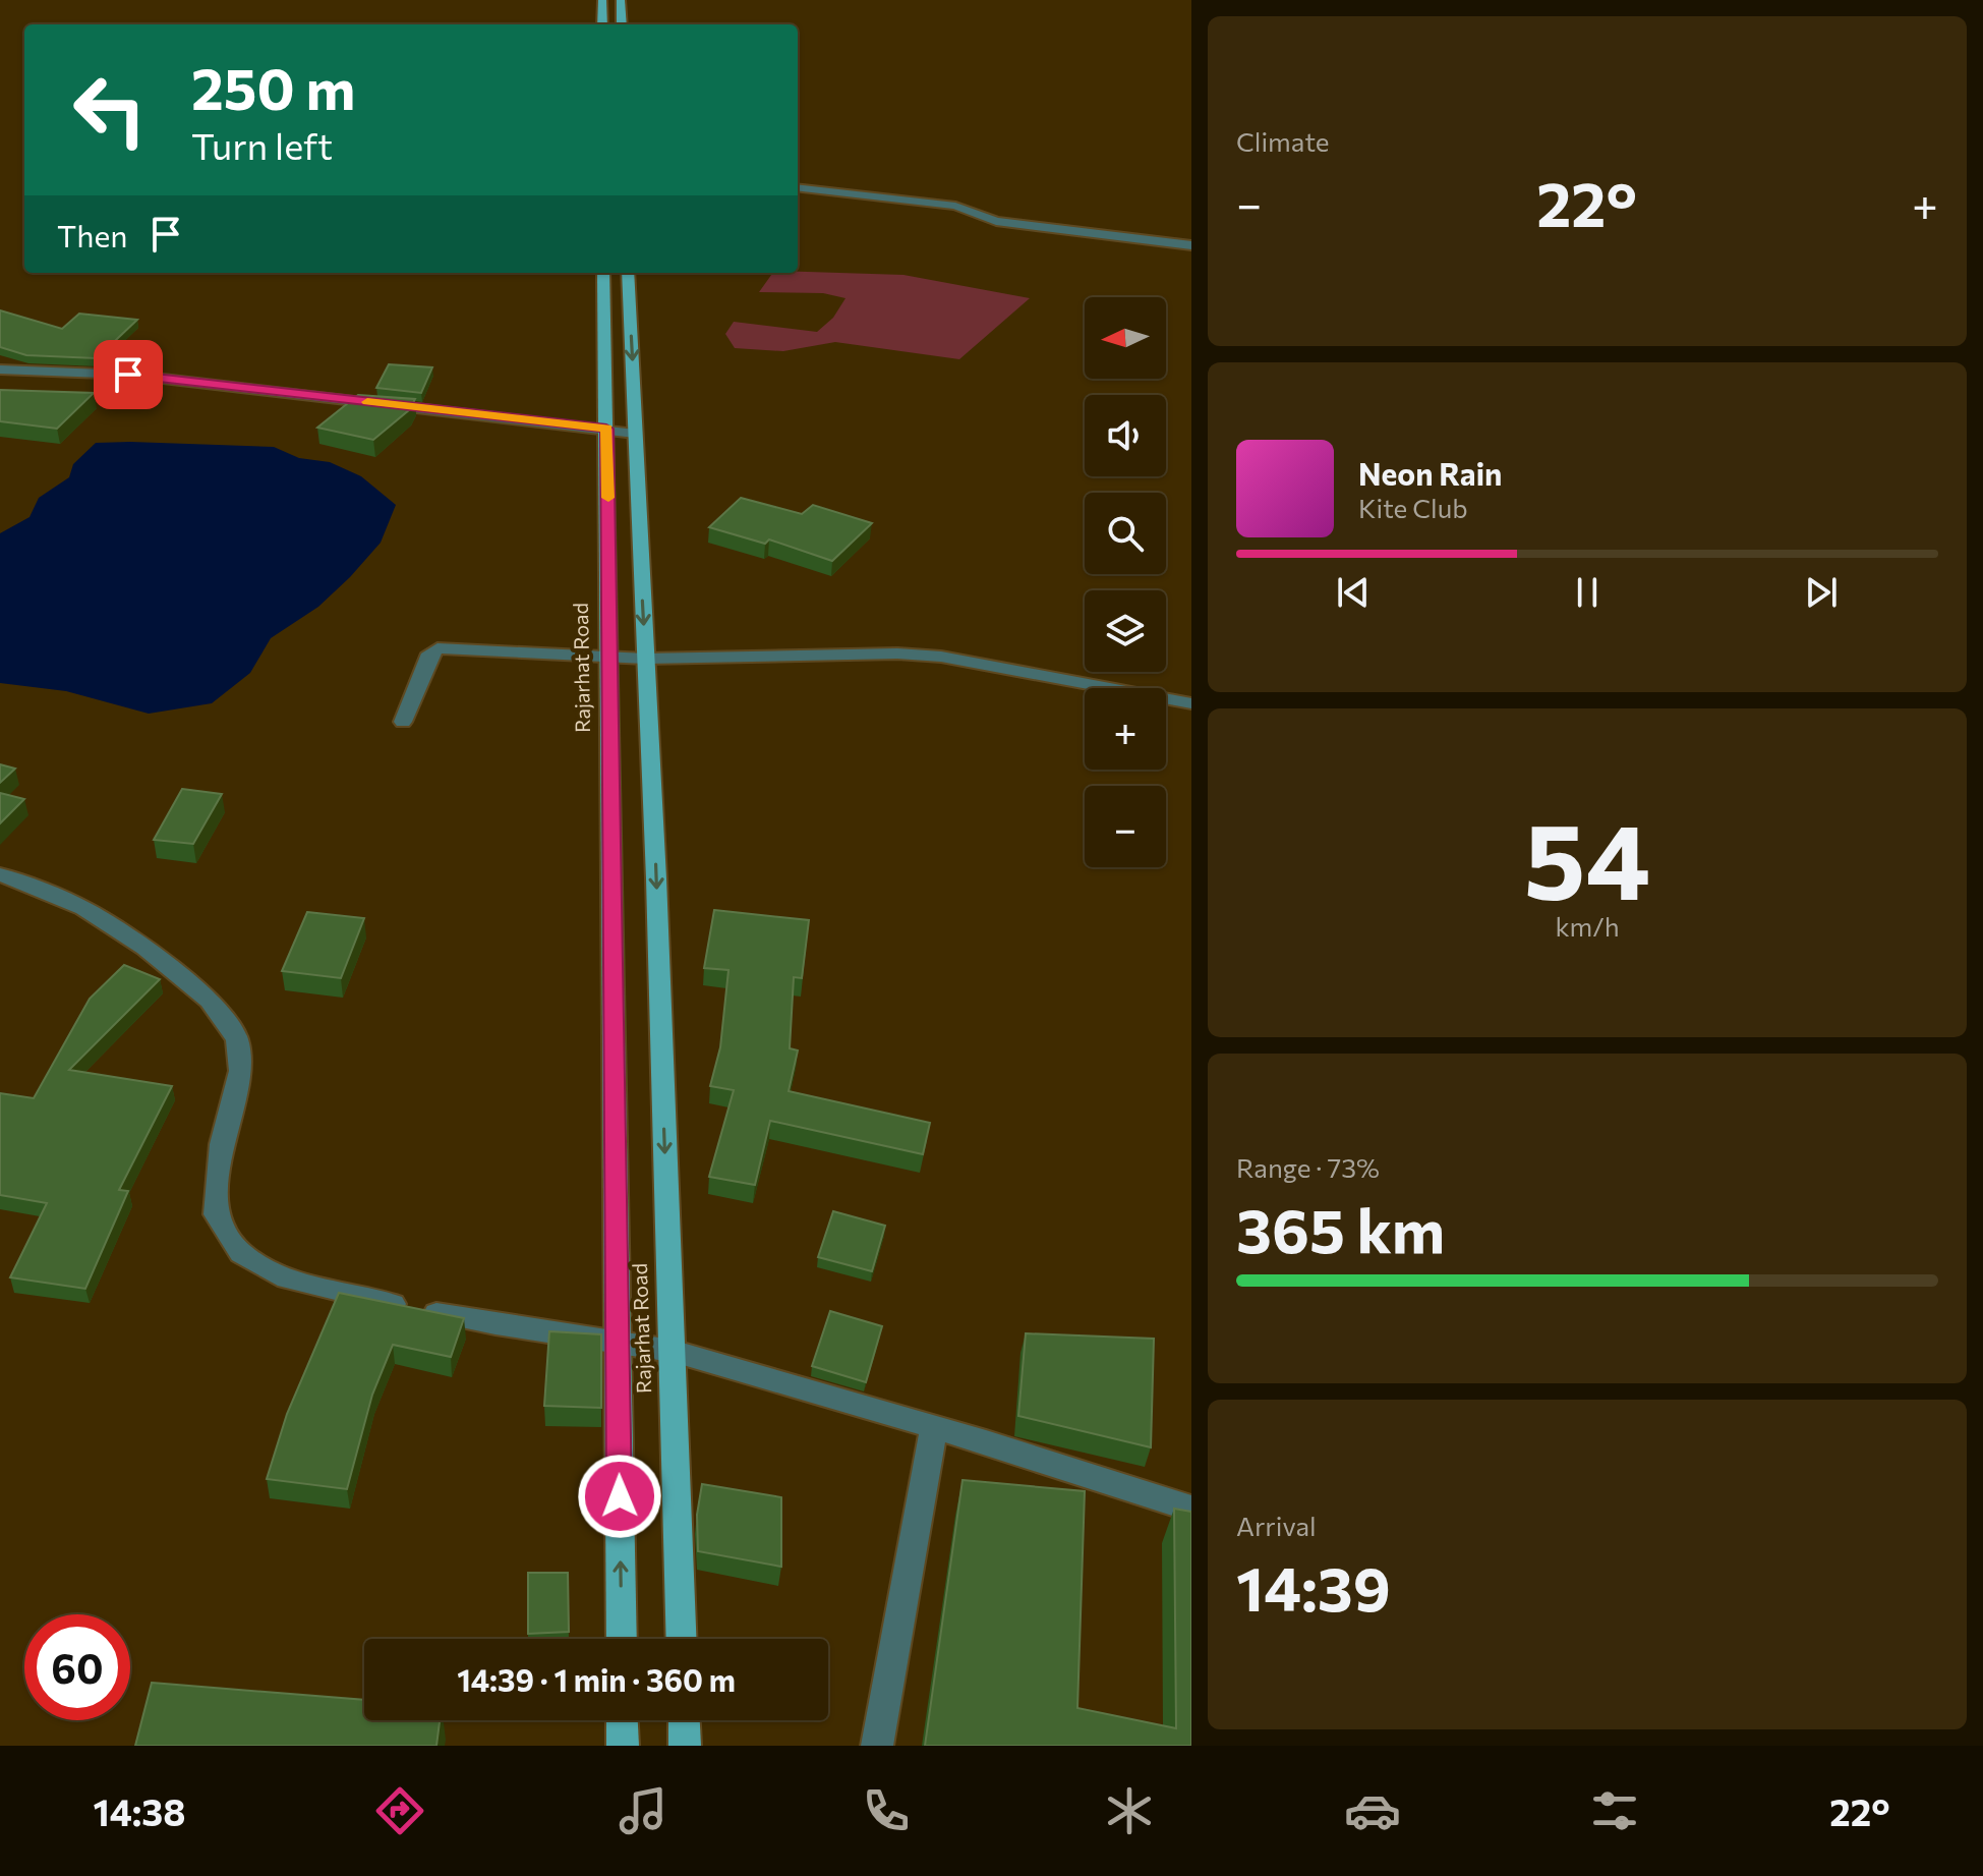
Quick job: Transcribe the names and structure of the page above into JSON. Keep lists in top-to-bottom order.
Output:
{
  "streets": {
    "main road": ["Rajarhat Road"]
  },
  "north": "left",
  "page": {
    "tile": [
      "Climate",
      ["54", "km/h"],
      ["Range · 73%", "365 km"],
      ["Arrival", "14:39"]
    ],
    "turn": ["250 m", "Turn left"],
    "heat": ["−", "22°", "+"],
    "then": "Then",
    "map_buttons": ["+", "−"],
    "song": ["Neon Rain", "Kite Club"],
    "limit": "60",
    "trip": "14:39 · 1 min · 360 m",
    "tabs": ["14:38", "22°"]
  }
}
